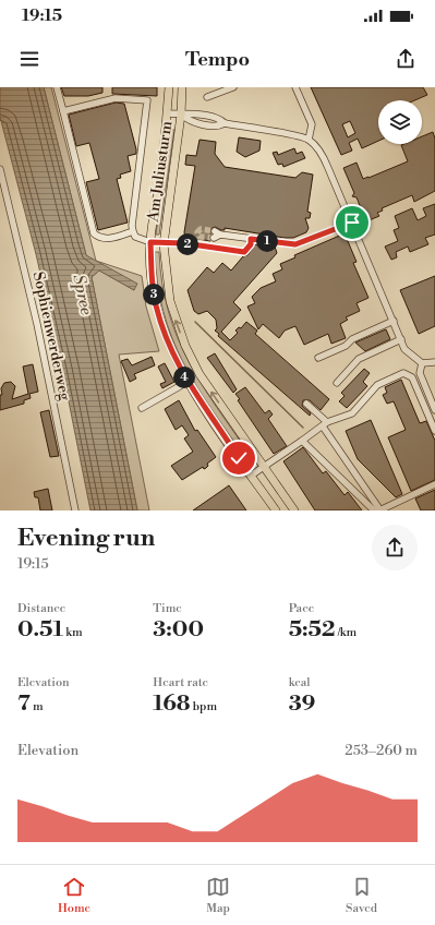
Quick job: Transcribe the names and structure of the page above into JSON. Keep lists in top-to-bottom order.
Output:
{
  "streets": {
    "main road": ["Am Juliusturm"],
    "street": ["Sophienwerderweg"]
  },
  "water": ["Spree"],
  "page": {
    "status": "19:15",
    "header": "Tempo",
    "pins": [
      "1",
      "2",
      "3",
      "4"
    ],
    "heading": ["Evening run", "19:15"],
    "stats": [
      ["Distance", "0.51 km"],
      ["Time", "3:00"],
      ["Pace", "5:52 /km"],
      ["Elevation", "7 m"],
      ["Heart rate", "168 bpm"],
      ["kcal", "39"]
    ],
    "chart": ["Elevation", "253–260 m"],
    "tabs": ["Home", "Map", "Saved"]
  }
}
